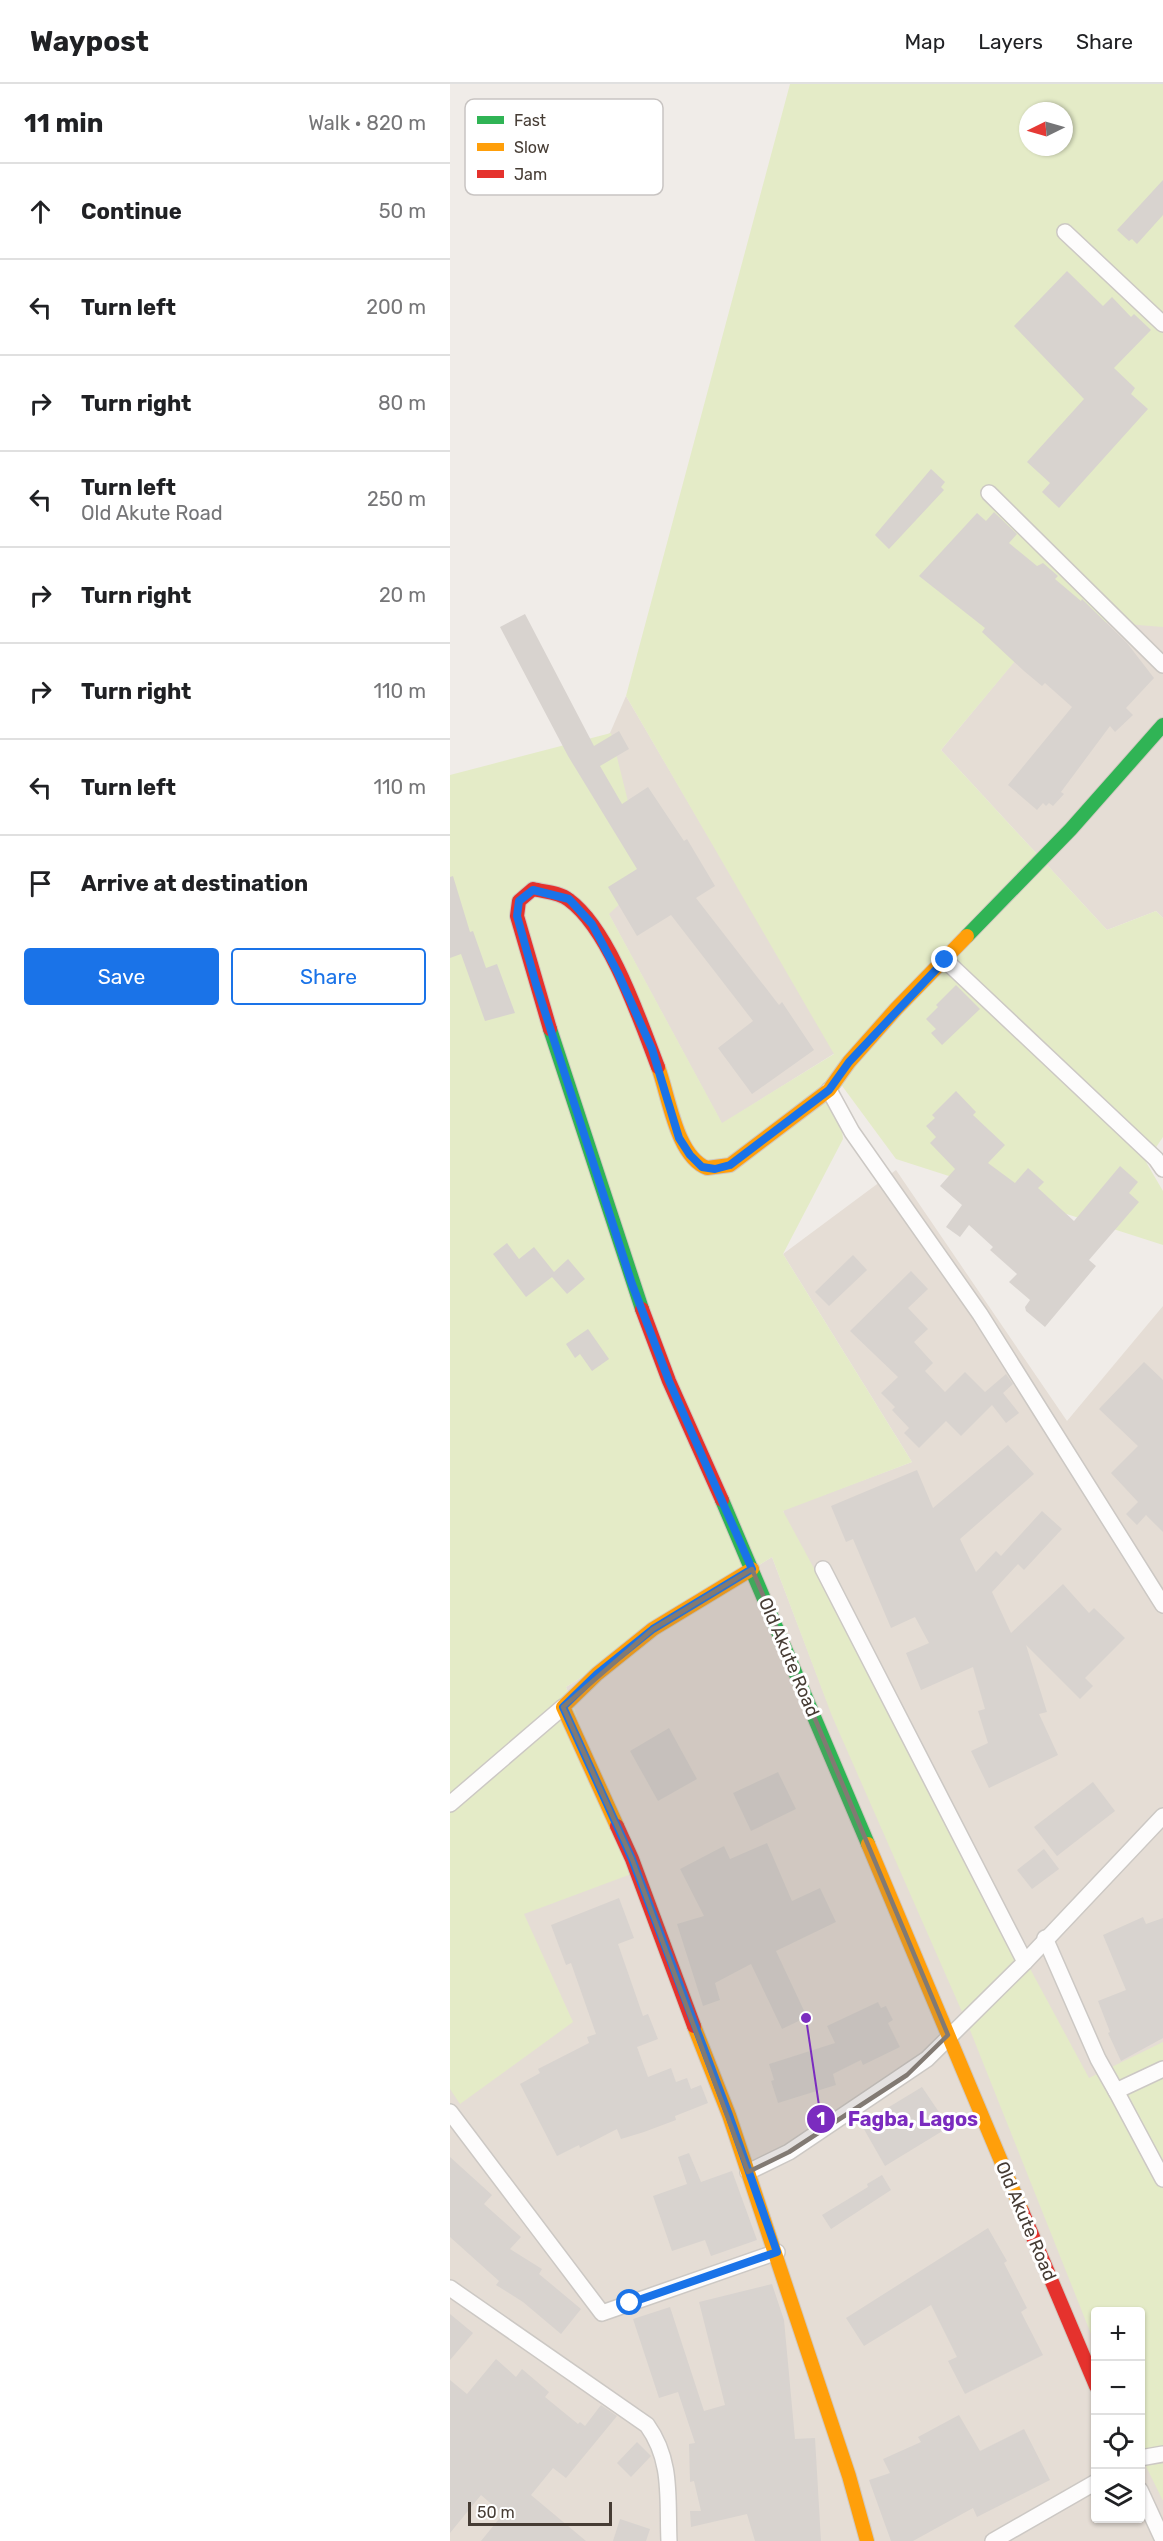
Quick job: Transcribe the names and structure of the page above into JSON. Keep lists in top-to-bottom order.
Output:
{
  "streets": {
    "street": ["Old Akute Road"]
  },
  "places": ["Fagba, Lagos"],
  "legend": ["Fast", "Slow", "Jam"],
  "scale_bar": "50 m",
  "north": "left",
  "page": {
    "header": "Waypost",
    "nav": ["Map", "Layers", "Share"],
    "heading": ["11 min", "Walk · 820 m"],
    "list": [
      ["Continue", "50 m"],
      ["Turn left", "200 m"],
      ["Turn right", "80 m"],
      ["Turn left", "Old Akute Road", "250 m"],
      ["Turn right", "20 m"],
      ["Turn right", "110 m"],
      ["Turn left", "110 m"],
      "Arrive at destination"
    ],
    "buttons": ["Save", "Share"],
    "map_buttons": ["+", "−"],
    "scale": "50 m"
  }
}
